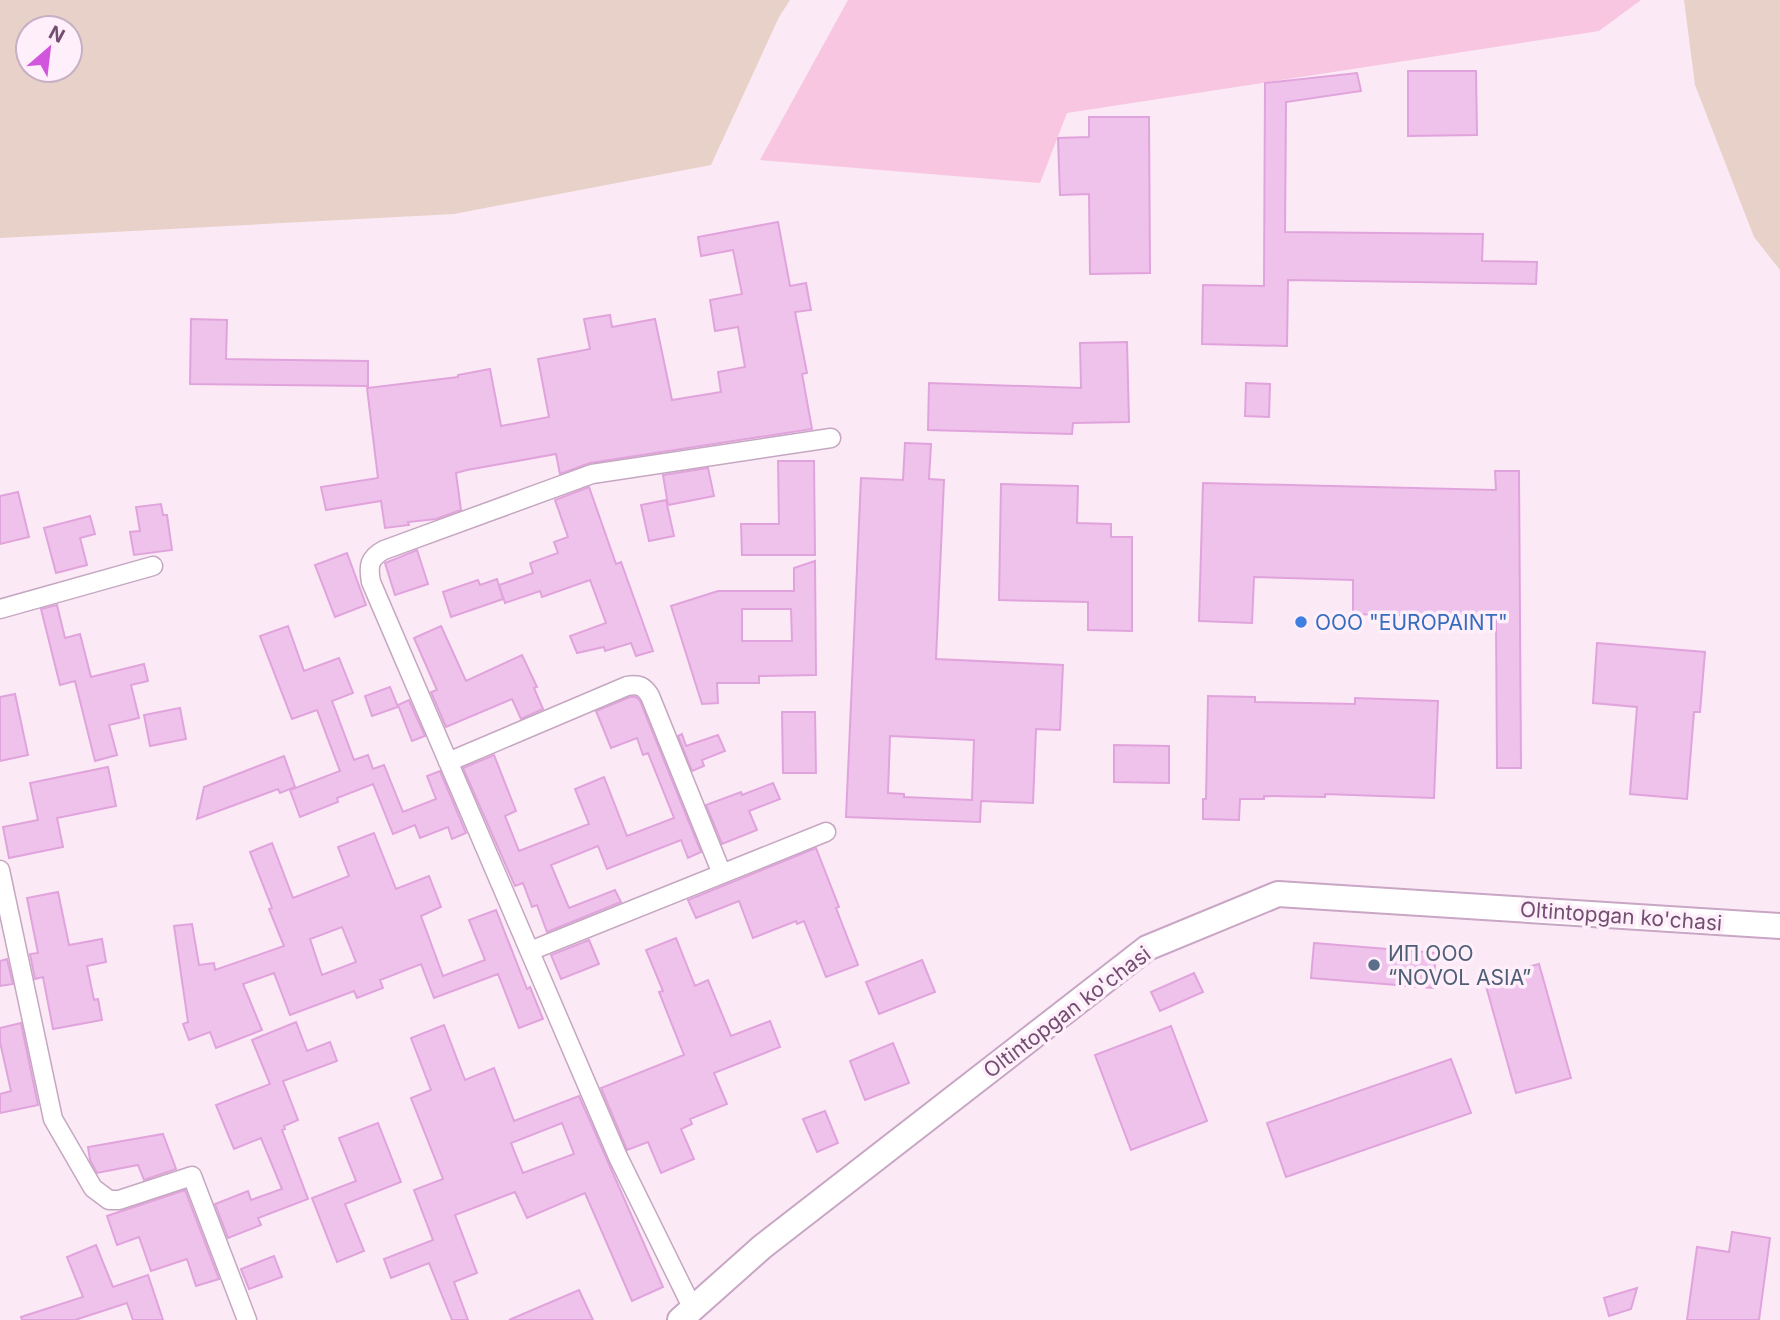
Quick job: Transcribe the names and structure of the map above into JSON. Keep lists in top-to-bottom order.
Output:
{
  "streets": {
    "street": ["Oltintopgan ko'chasi"]
  },
  "places": ["OOO \"EUROPAINT\"", "ИП ООО “NOVOL ASIA”"],
  "north": "top right"
}
